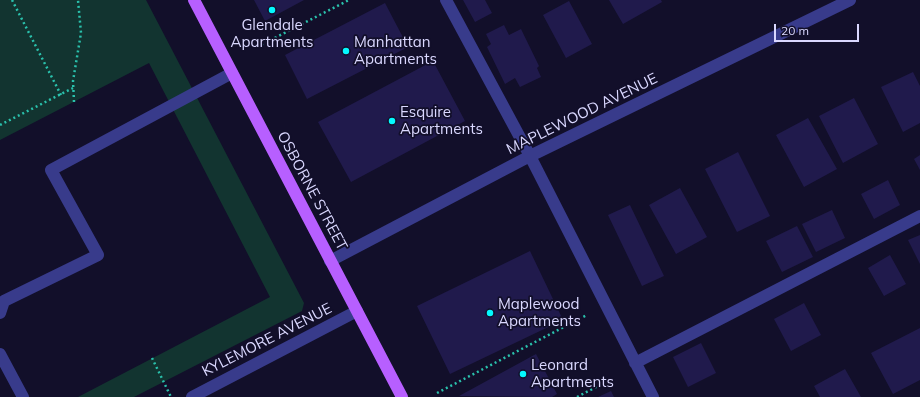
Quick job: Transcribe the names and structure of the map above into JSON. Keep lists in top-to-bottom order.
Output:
{
  "streets": {
    "main road": ["OSBORNE STREET"],
    "street": ["MAPLEWOOD AVENUE", "KYLEMORE AVENUE"]
  },
  "crossings": [
    ["MAPLEWOOD AVENUE", "OSBORNE STREET"],
    ["OSBORNE STREET", "KYLEMORE AVENUE"]
  ],
  "places": [
    "Glendale Apartments",
    "Manhattan Apartments",
    "Esquire Apartments",
    "Maplewood Apartments",
    "Leonard Apartments"
  ],
  "scale_bar": "20 m"
}
